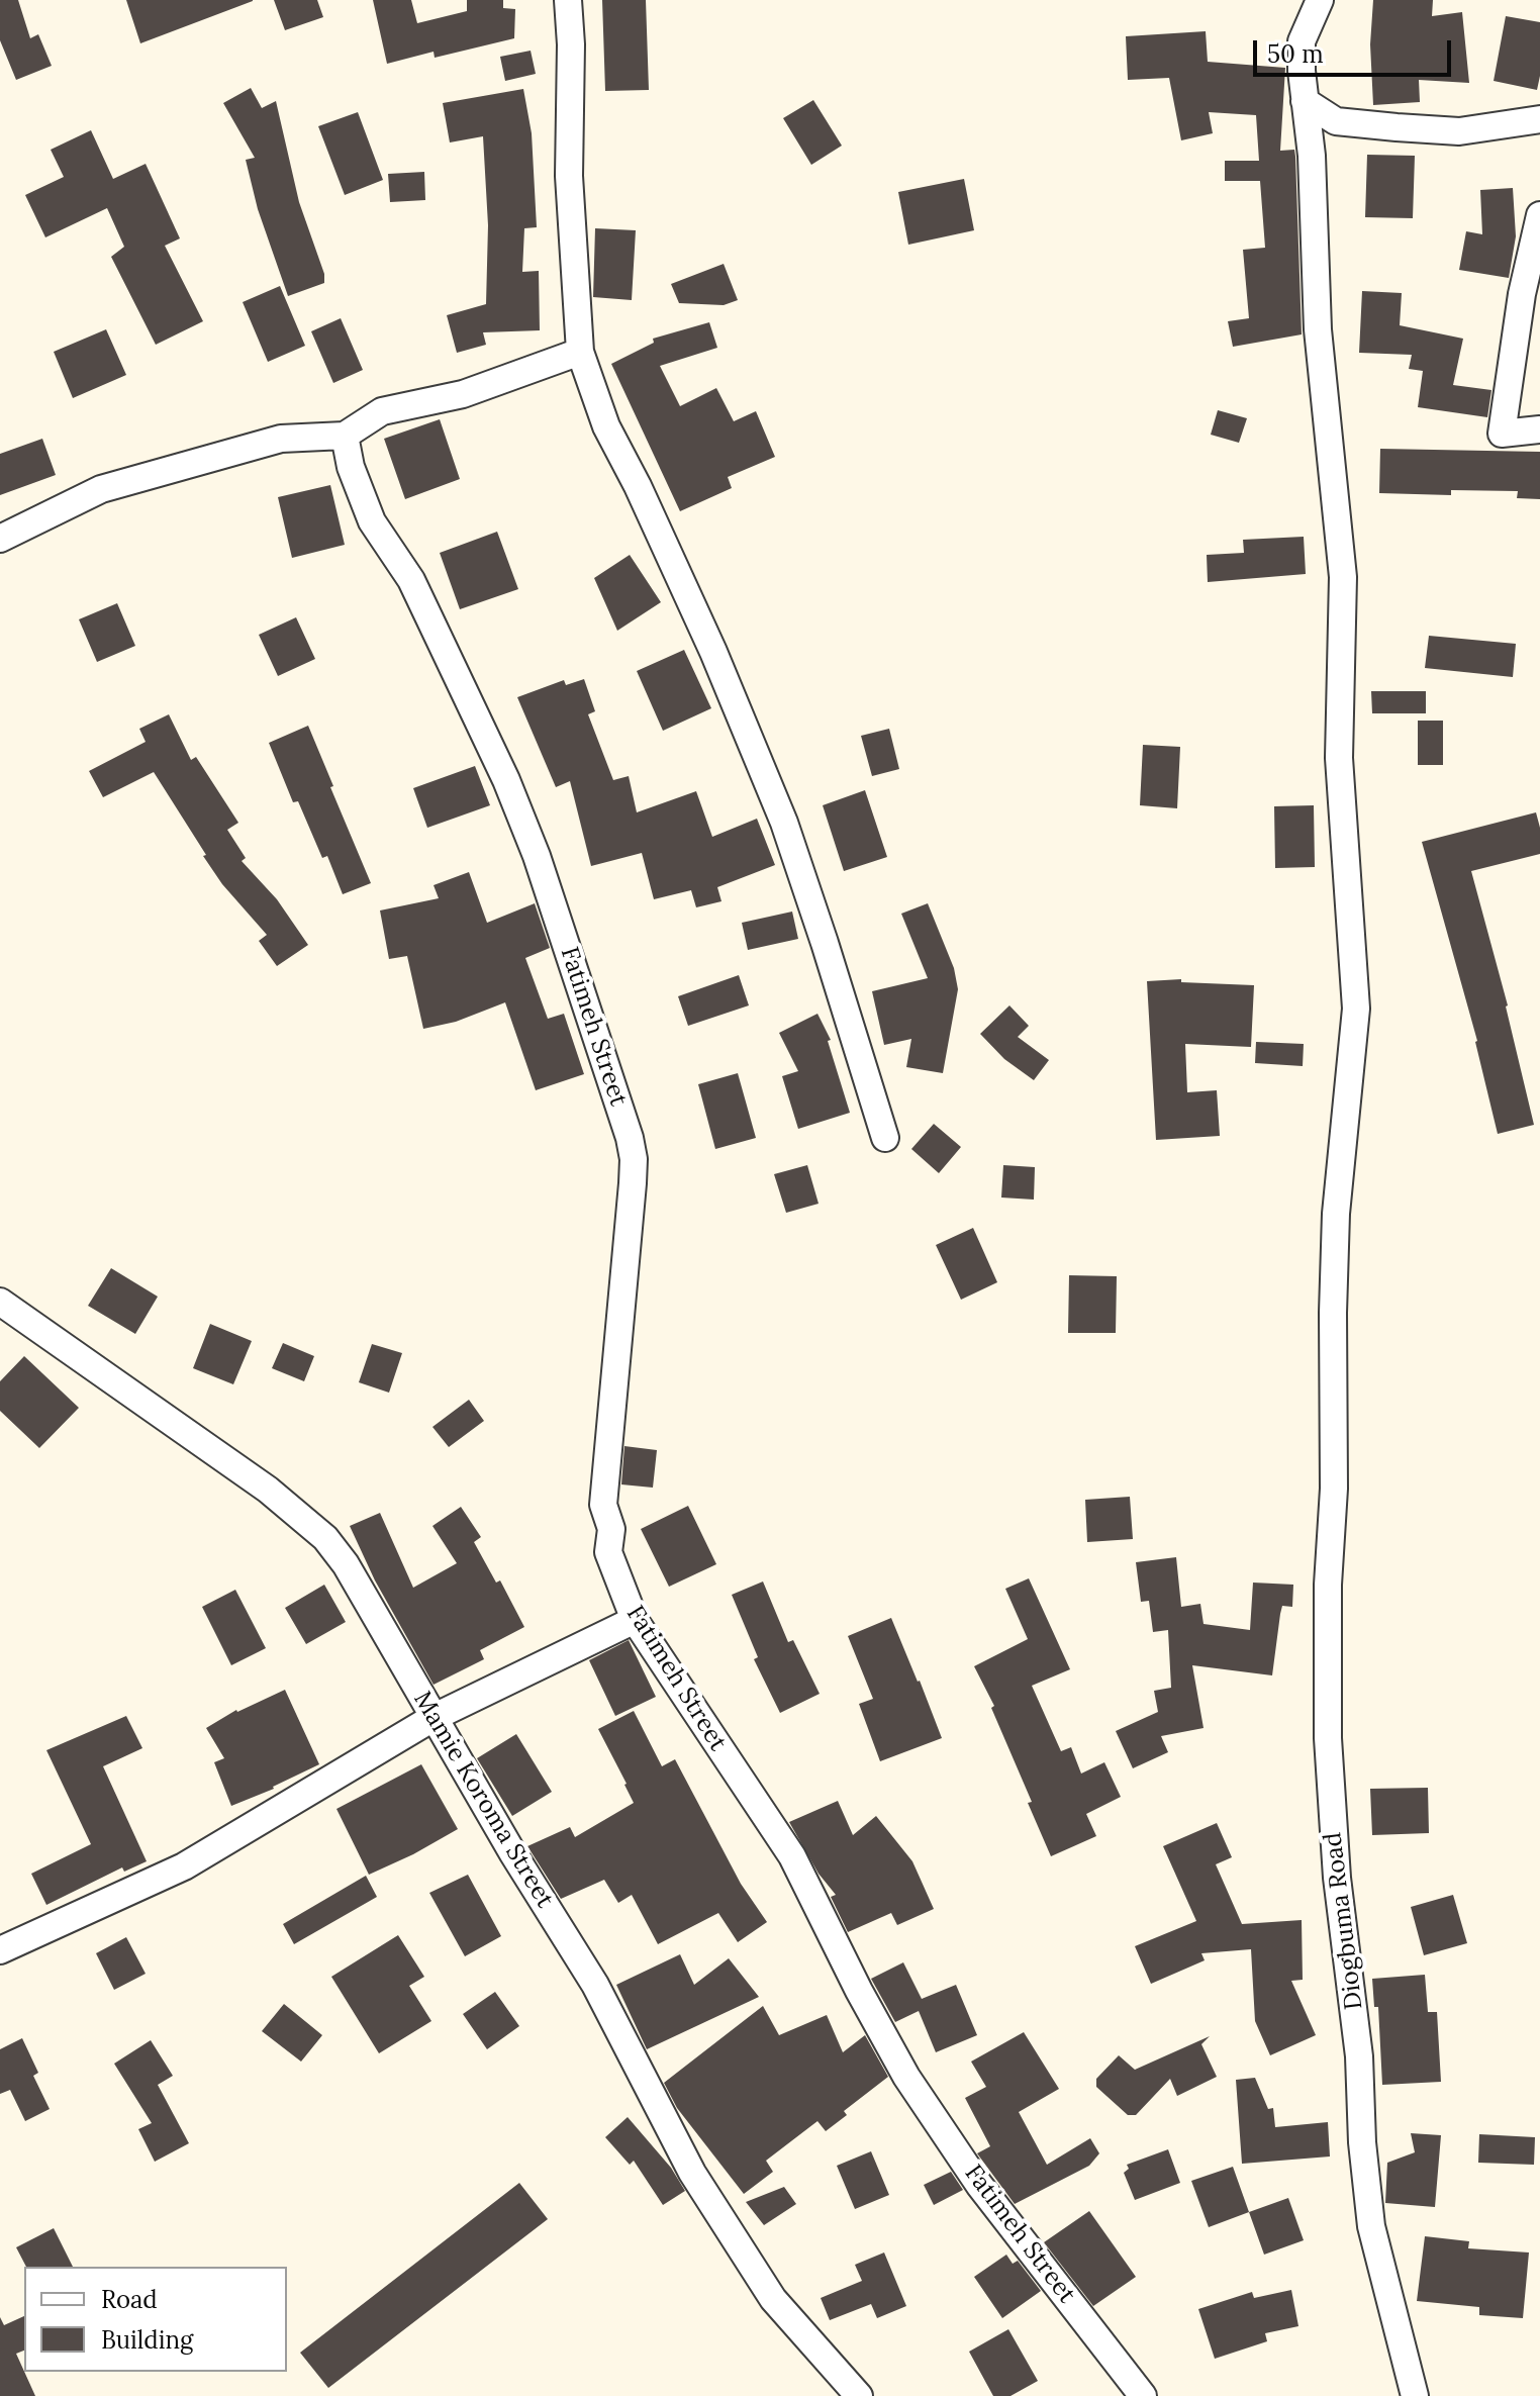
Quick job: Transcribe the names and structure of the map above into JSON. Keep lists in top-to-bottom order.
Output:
{
  "streets": {
    "street": ["Fatimeh Street", "Mamie Koroma Street", "Diogbuma Road"]
  },
  "legend": ["Road", "Building"],
  "scale_bar": "50 m"
}
